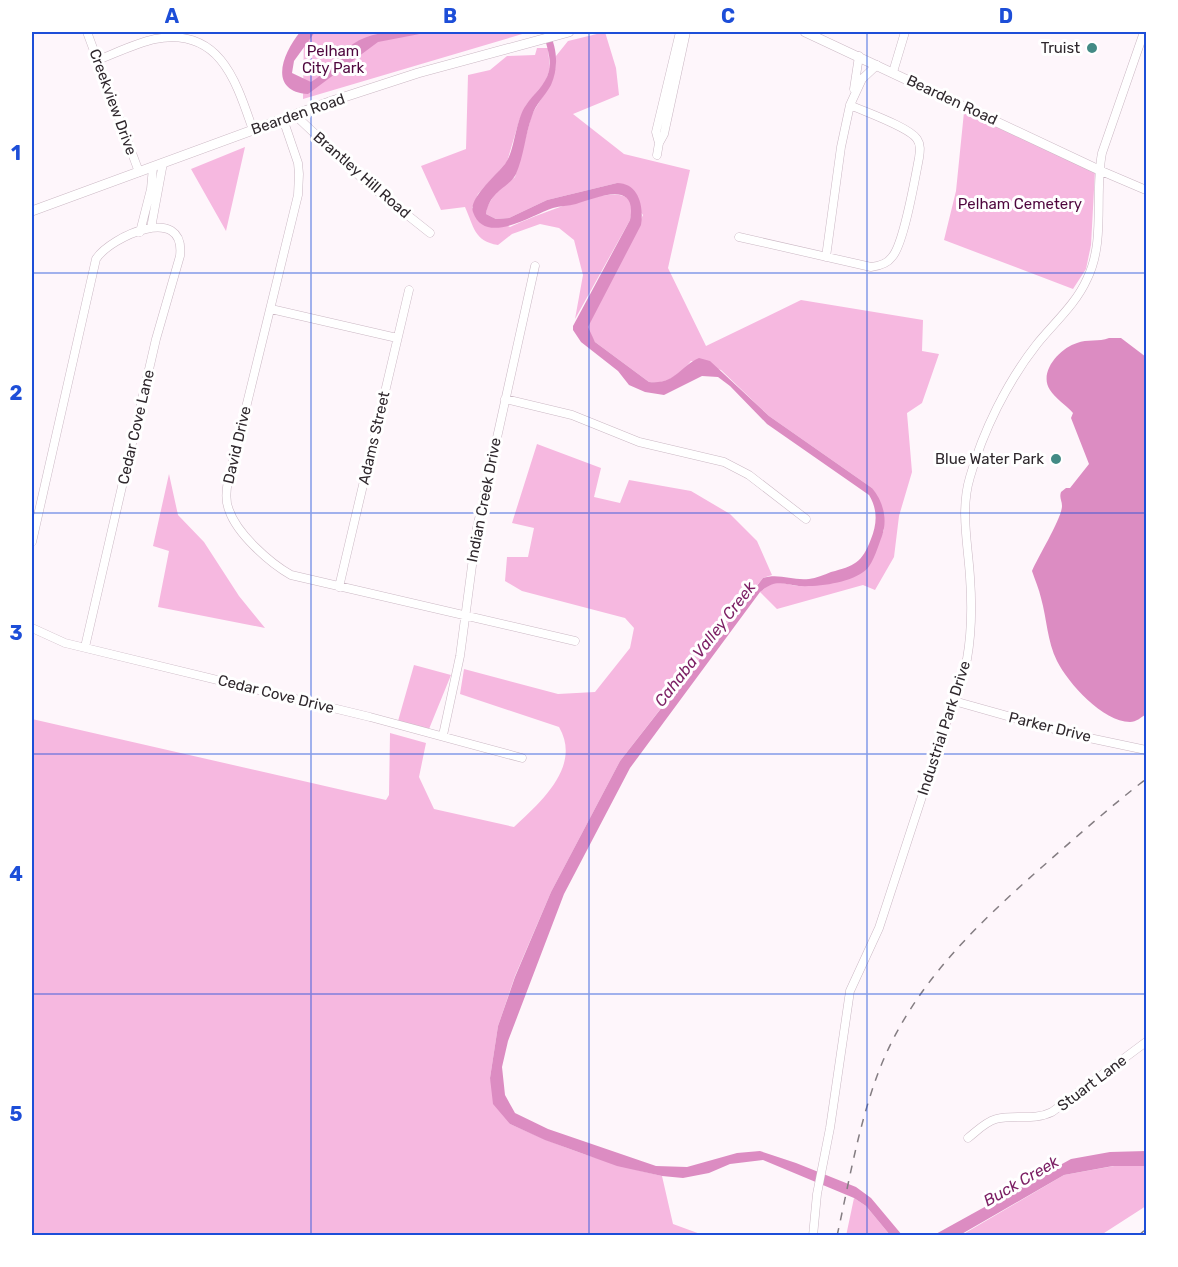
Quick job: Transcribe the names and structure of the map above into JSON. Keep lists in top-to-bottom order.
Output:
{
  "streets": {
    "street": [
      "Bearden Road",
      "Creekview Drive",
      "Brantley Hill Road",
      "Cedar Cove Lane",
      "Adams Street",
      "David Drive",
      "Indian Creek Drive",
      "Cedar Cove Drive",
      "Parker Drive",
      "Industrial Park Drive",
      "Stuart Lane"
    ]
  },
  "crossings": [
    ["Bearden Road", "Creekview Drive"],
    ["Bearden Road", "Brantley Hill Road"],
    ["Bearden Road", "David Drive"],
    ["Bearden Road", "Industrial Park Drive"],
    ["Cedar Cove Lane", "Cedar Cove Drive"],
    ["Adams Street", "David Drive"],
    ["David Drive", "Indian Creek Drive"],
    ["Indian Creek Drive", "Cedar Cove Drive"],
    ["Parker Drive", "Industrial Park Drive"]
  ],
  "water": ["Cahaba Valley Creek", "Buck Creek"],
  "parks": ["Pelham City Park", "Pelham Cemetery"],
  "places": ["Truist", "Blue Water Park"],
  "grid": {
    "columns": [
      "A",
      "B",
      "C",
      "D"
    ],
    "rows": [
      "1",
      "2",
      "3",
      "4",
      "5"
    ]
  }
}
